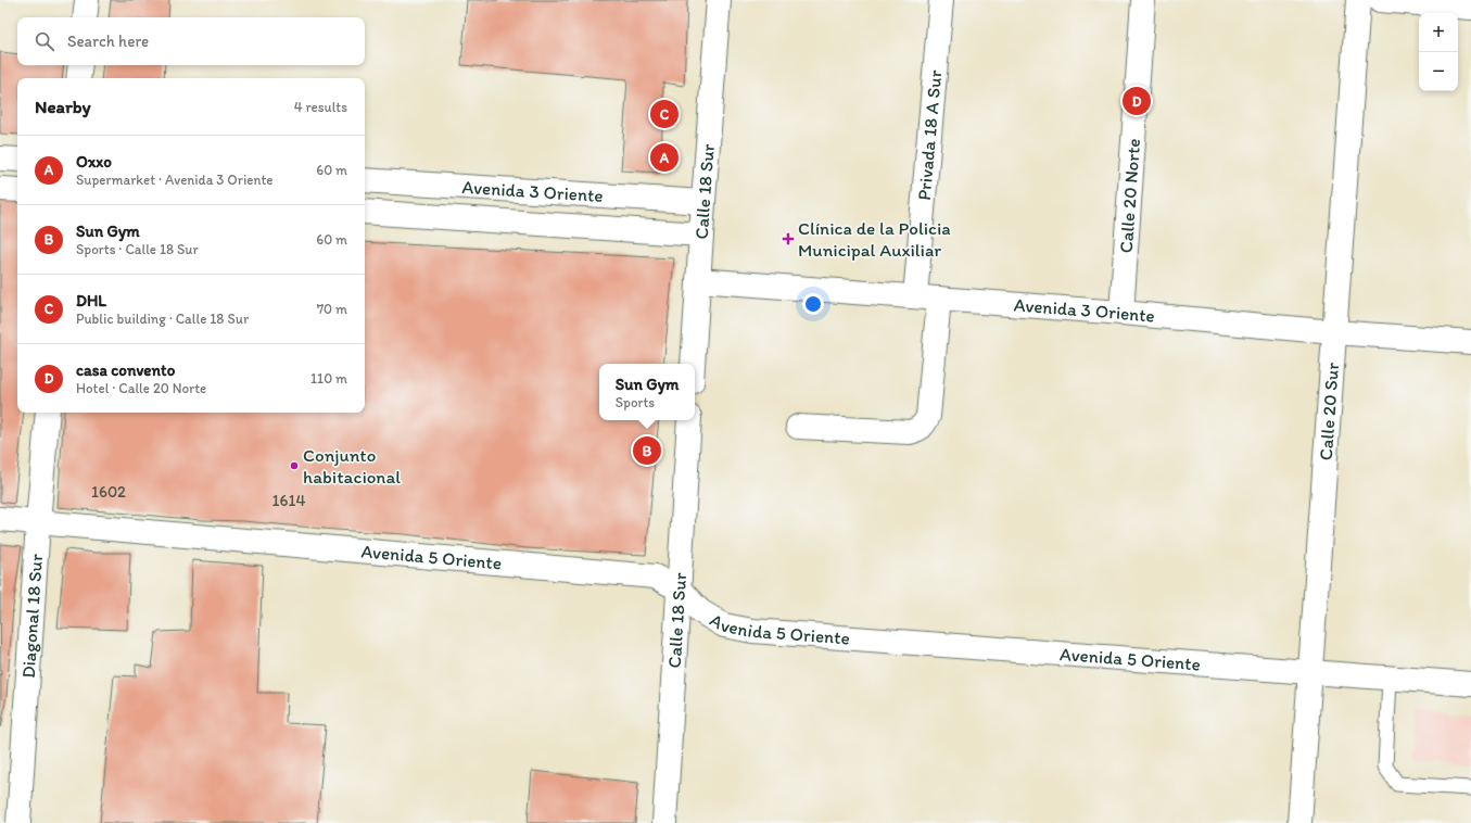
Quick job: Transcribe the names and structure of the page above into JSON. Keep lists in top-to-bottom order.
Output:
{
  "streets": {
    "street": [
      "Privada 18 A Sur",
      "Avenida 3 Oriente",
      "Calle 18 Sur",
      "Calle 20 Norte",
      "Calle 20 Sur",
      "Avenida 5 Oriente",
      "Diagonal 18 Sur"
    ]
  },
  "crossings": [
    ["Privada 18 A Sur", "Avenida 3 Oriente"],
    ["Avenida 3 Oriente", "Calle 18 Sur"],
    ["Avenida 3 Oriente", "Calle 20 Norte"],
    ["Avenida 3 Oriente", "Calle 20 Sur"],
    ["Calle 18 Sur", "Avenida 5 Oriente"],
    ["Calle 20 Sur", "Avenida 5 Oriente"],
    ["Avenida 5 Oriente", "Diagonal 18 Sur"]
  ],
  "places": {
    "health": ["Clínica de la Policia Municipal Auxiliar"],
    "other": ["Conjunto habitacional"]
  },
  "house_numbers": ["1602", "1614"],
  "page": {
    "map_buttons": ["+", "−"],
    "search": "Search here",
    "heading": ["Nearby", "4 results"],
    "pins": [
      "D",
      "C",
      "A",
      "B"
    ],
    "list": [
      {
        "mark": "A",
        "name": "Oxxo",
        "note": "Supermarket · Avenida 3 Oriente",
        "value": "60 m"
      },
      {
        "mark": "B",
        "name": "Sun Gym",
        "note": "Sports · Calle 18 Sur",
        "value": "60 m"
      },
      {
        "mark": "C",
        "name": "DHL",
        "note": "Public building · Calle 18 Sur",
        "value": "70 m"
      },
      {
        "mark": "D",
        "name": "casa convento",
        "note": "Hotel · Calle 20 Norte",
        "value": "110 m"
      }
    ],
    "popup": ["Sun Gym", "Sports"]
  }
}
